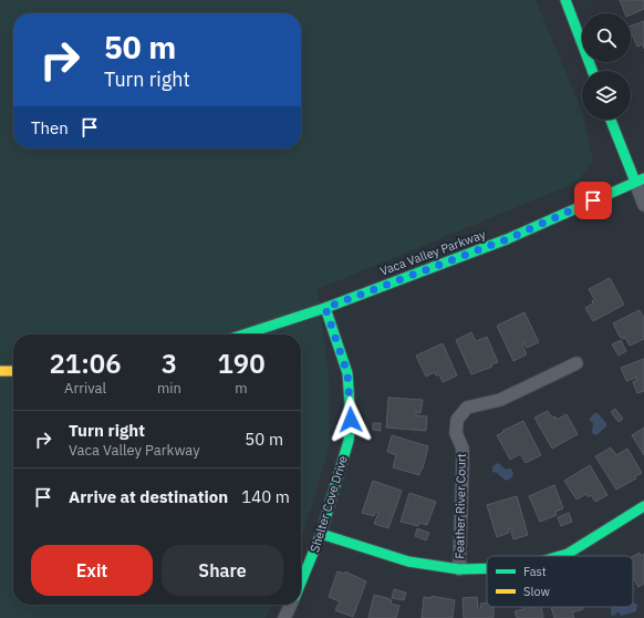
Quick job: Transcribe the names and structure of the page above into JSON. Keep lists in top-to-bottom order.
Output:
{
  "streets": {
    "street": ["Vaca Valley Parkway", "Shelter Cove Drive", "Feather River Court"]
  },
  "crossings": [
    ["Vaca Valley Parkway", "Shelter Cove Drive"]
  ],
  "legend": ["Fast", "Slow"],
  "page": {
    "turn": ["50 m", "Turn right"],
    "then": "Then",
    "eta": [
      "21:06",
      "Arrival",
      "3",
      "min",
      "190",
      "m"
    ],
    "list": [
      {
        "name": "Turn right",
        "note": "Vaca Valley Parkway",
        "value": "50 m"
      },
      {
        "name": "Arrive at destination",
        "value": "140 m"
      }
    ],
    "buttons": ["Exit", "Share"]
  }
}
